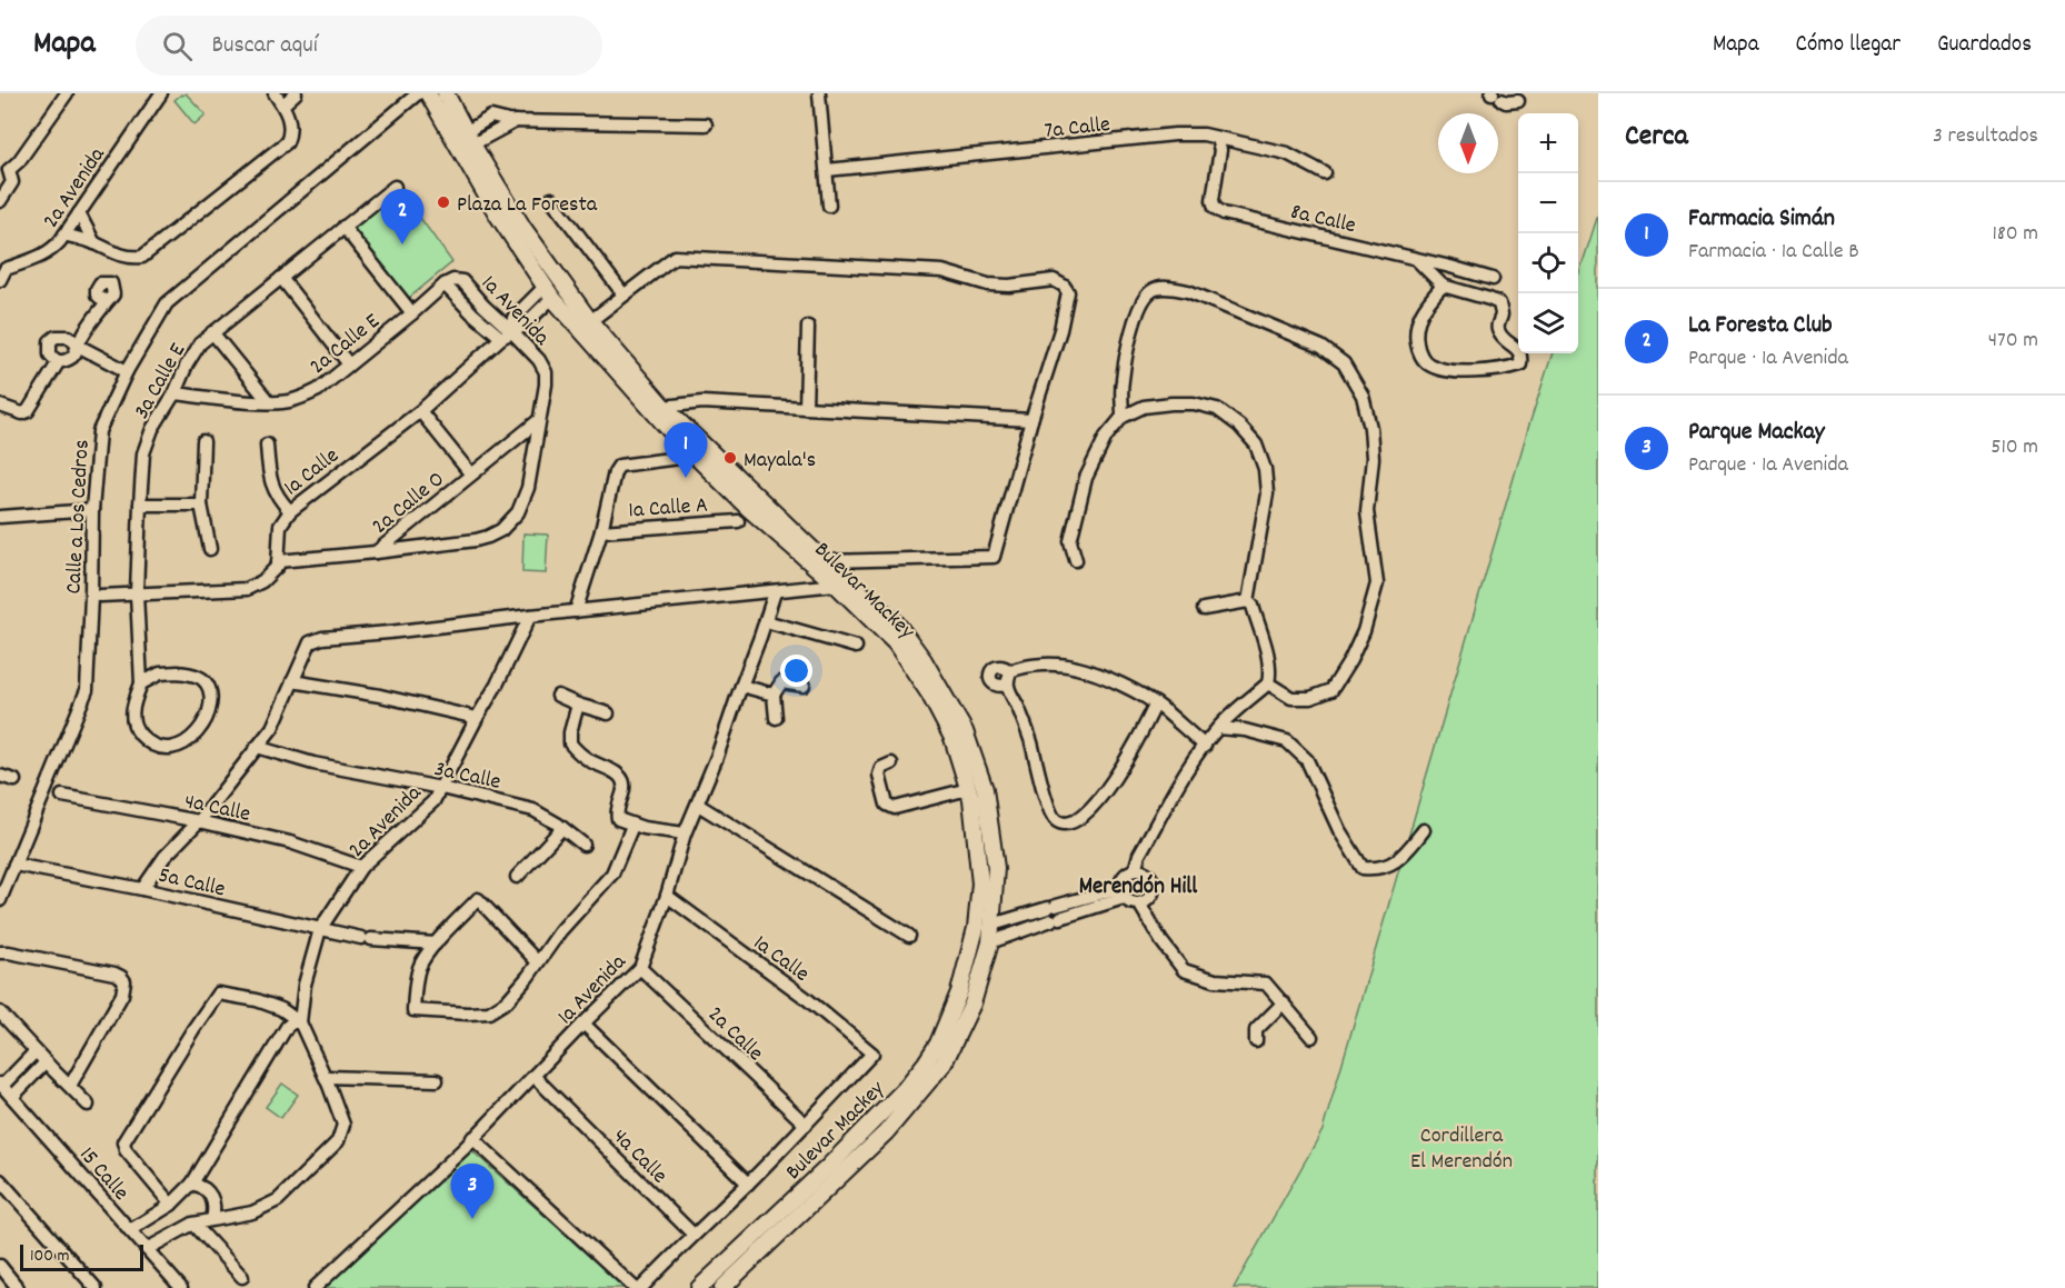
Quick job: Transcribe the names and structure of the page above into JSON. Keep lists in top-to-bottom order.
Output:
{
  "streets": {
    "main road": ["Bulevar Mackey"],
    "street": [
      "7a Calle",
      "2a Avenida",
      "8a Calle",
      "1a Avenida",
      "2a Calle E",
      "3a Calle E",
      "1a Calle",
      "2a Calle O",
      "1a Calle A",
      "Calle a Los Cedros",
      "3a Calle",
      "4a Calle",
      "5a Calle",
      "2a Calle",
      "15 Calle"
    ]
  },
  "crossings": [
    ["7a Calle", "8a Calle"],
    ["2a Avenida", "3a Calle"],
    ["2a Avenida", "4a Calle"],
    ["2a Avenida", "5a Calle"],
    ["1a Avenida", "2a Calle E"],
    ["1a Avenida", "1a Calle"],
    ["1a Avenida", "2a Calle O"],
    ["1a Avenida", "4a Calle"],
    ["1a Avenida", "2a Calle"],
    ["2a Calle E", "3a Calle E"],
    ["1a Calle", "2a Calle O"],
    ["1a Calle", "Bulevar Mackey"],
    ["1a Calle", "2a Calle"],
    ["Calle a Los Cedros", "5a Calle"]
  ],
  "districts": ["Merendón Hill"],
  "parks": ["Cordillera El Merendón"],
  "places": ["Plaza La Foresta", "Mayala's"],
  "scale_bar": "100 m",
  "north": "bottom",
  "page": {
    "header": "Mapa",
    "search": "Buscar aquí",
    "nav": ["Mapa", "Cómo llegar", "Guardados"],
    "heading": ["Cerca", "3 resultados"],
    "map_buttons": ["+", "−"],
    "list": [
      {
        "mark": "1",
        "name": "Farmacia Simán",
        "note": "Farmacia · 1a Calle B",
        "value": "180 m"
      },
      {
        "mark": "2",
        "name": "La Foresta Club",
        "note": "Parque · 1a Avenida",
        "value": "470 m"
      },
      {
        "mark": "3",
        "name": "Parque Mackay",
        "note": "Parque · 1a Avenida",
        "value": "510 m"
      }
    ],
    "pins": ["2", "1", "3"],
    "scale": "100 m"
  }
}
